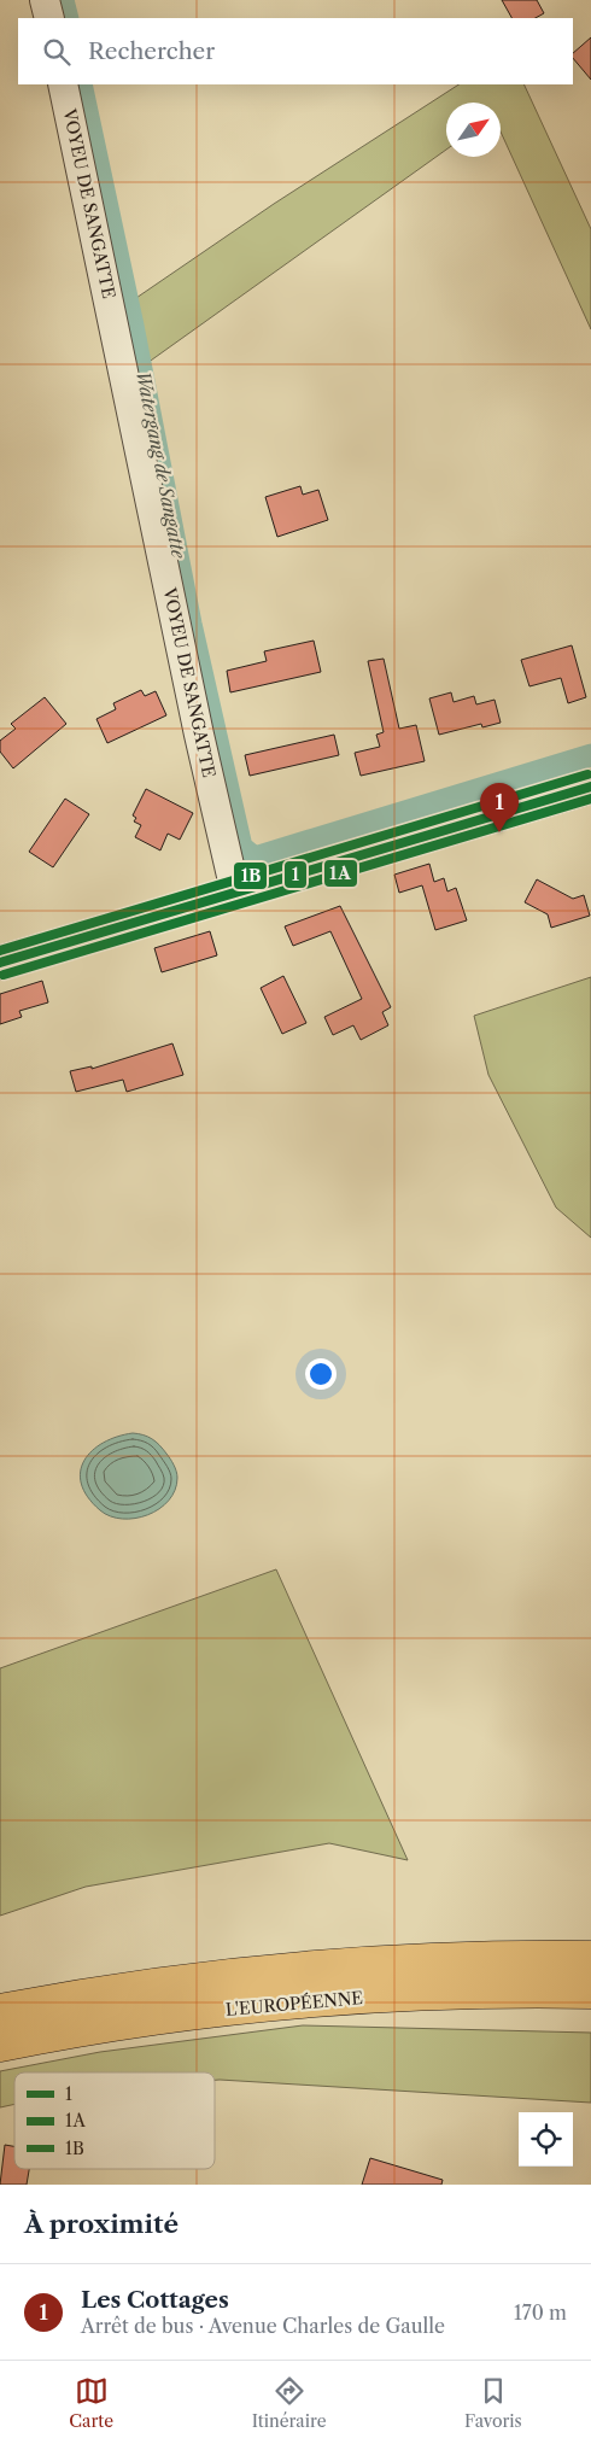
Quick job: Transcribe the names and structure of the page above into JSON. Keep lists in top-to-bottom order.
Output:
{
  "streets": {
    "main road": ["L'EUROPÉENNE"],
    "street": ["VOYEU DE SANGATTE"]
  },
  "water": ["Watergang de Sangatte"],
  "lines": ["transit line 1B", "transit line 1", "transit line 1A"],
  "legend": ["1", "1A", "1B"],
  "north": "top right",
  "page": {
    "search": "Rechercher",
    "pins": "1",
    "heading": "À proximité",
    "list": [
      {
        "mark": "1",
        "name": "Les Cottages",
        "note": "Arrêt de bus · Avenue Charles de Gaulle",
        "value": "170 m"
      }
    ],
    "nav": ["Carte", "Itinéraire", "Favoris"]
  }
}
